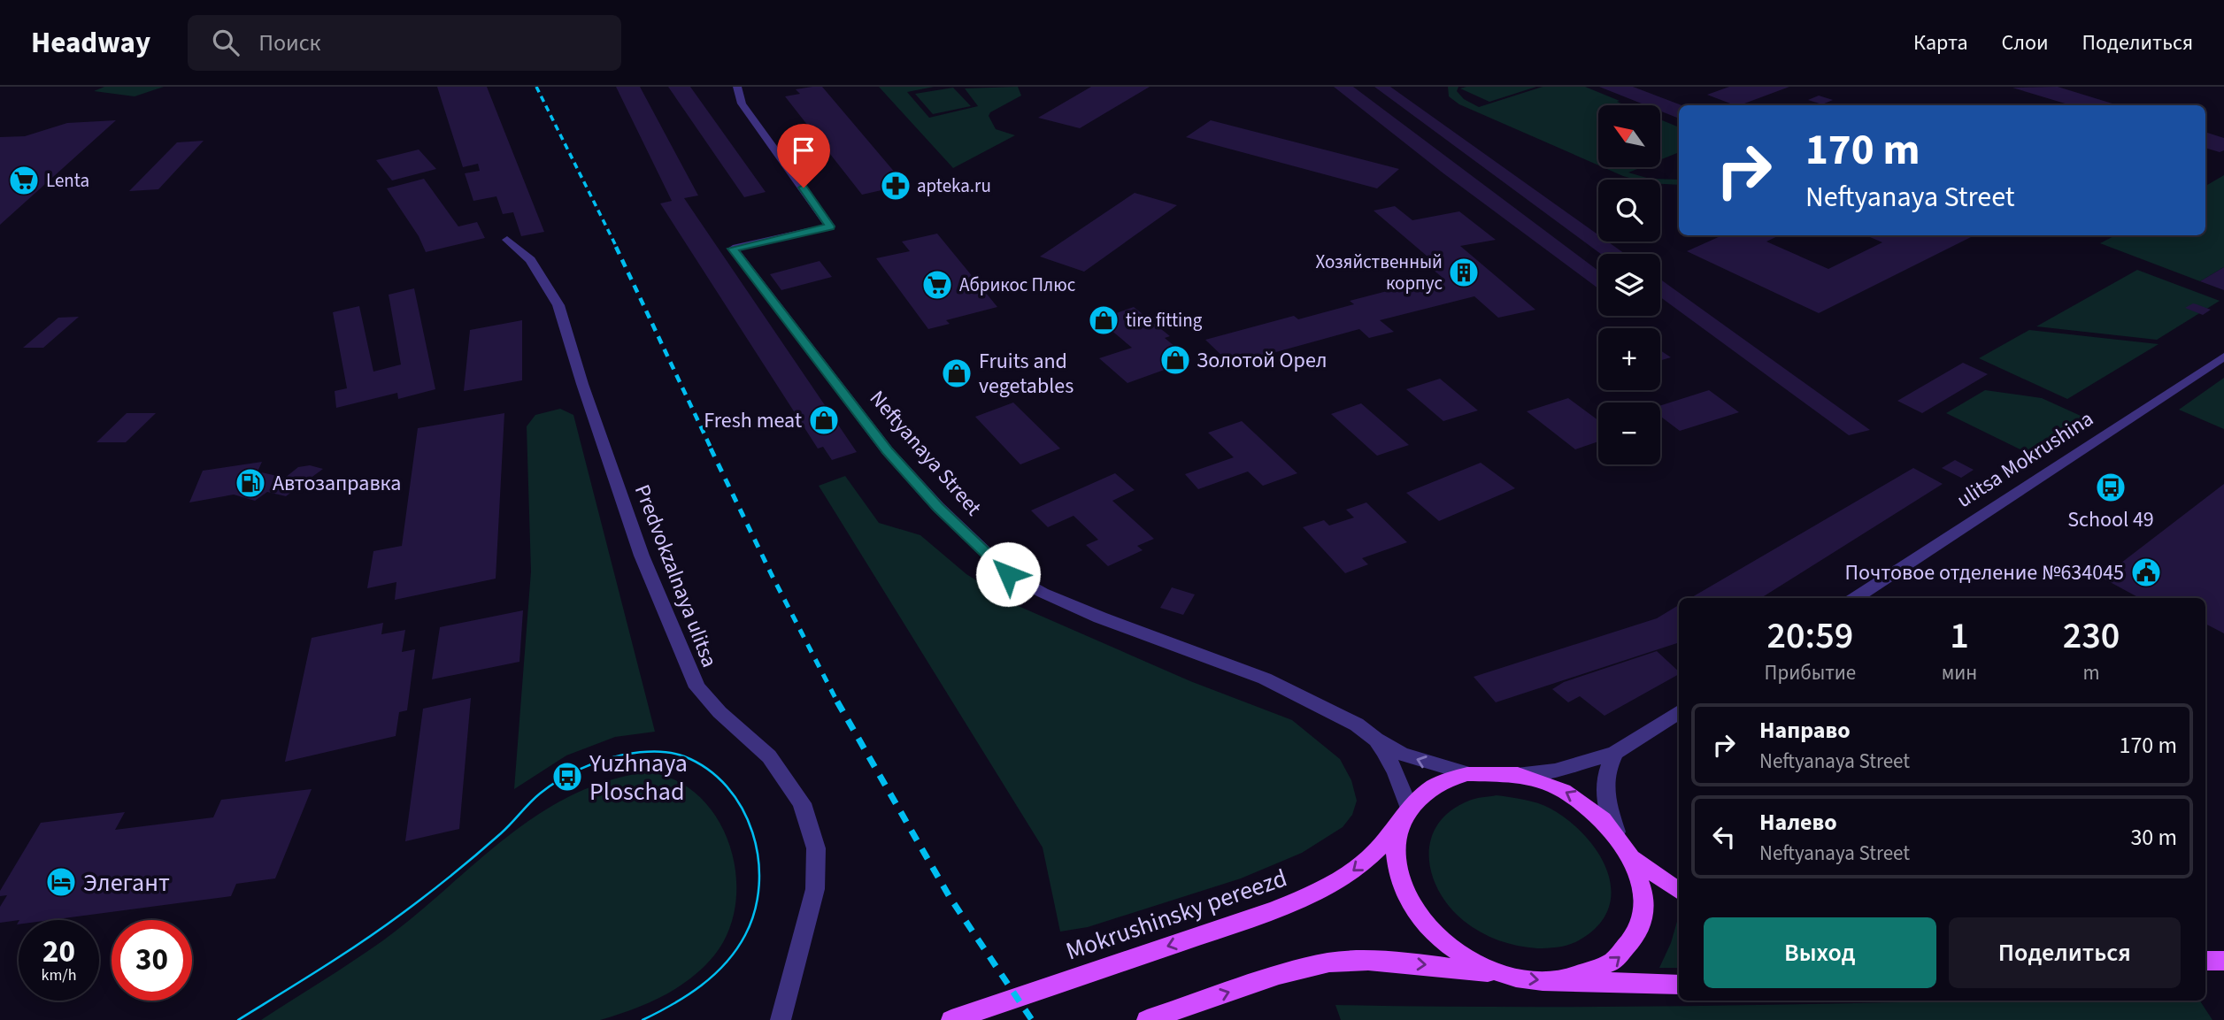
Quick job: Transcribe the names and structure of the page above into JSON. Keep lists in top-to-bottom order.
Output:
{
  "streets": {
    "main road": ["Mokrushinsky pereezd"],
    "street": ["Neftyanaya Street", "ulitsa Mokrushina", "Predvokzalnaya ulitsa"]
  },
  "crossings": [
    ["Neftyanaya Street", "Mokrushinsky pereezd"]
  ],
  "places": {
    "supermarket": ["Lenta", "Абрикос Плюс"],
    "pharmacy": ["apteka.ru"],
    "building": ["Хозяйственный корпус"],
    "shop": [
      "tire fitting",
      "Золотой Орел",
      "Fruits and vegetables",
      "Fresh meat"
    ],
    "fuel station": ["Автозаправка"],
    "bus stop": ["School 49", "Yuzhnaya Ploschad"],
    "public building": ["Почтовое отделение №634045"],
    "hotel": ["Элегант"]
  },
  "north": "top left",
  "page": {
    "header": "Headway",
    "search": "Поиск",
    "nav": ["Карта", "Слои", "Поделиться"],
    "map_buttons": ["+", "−"],
    "turn": ["170 m", "Neftyanaya Street"],
    "eta": [
      "20:59",
      "Прибытие",
      "1",
      "мин",
      "230",
      "m"
    ],
    "list": [
      {
        "name": "Направо",
        "note": "Neftyanaya Street",
        "value": "170 m"
      },
      {
        "name": "Налево",
        "note": "Neftyanaya Street",
        "value": "30 m"
      }
    ],
    "buttons": ["Выход", "Поделиться"],
    "speed": "20 km/h",
    "limit": "30"
  }
}
